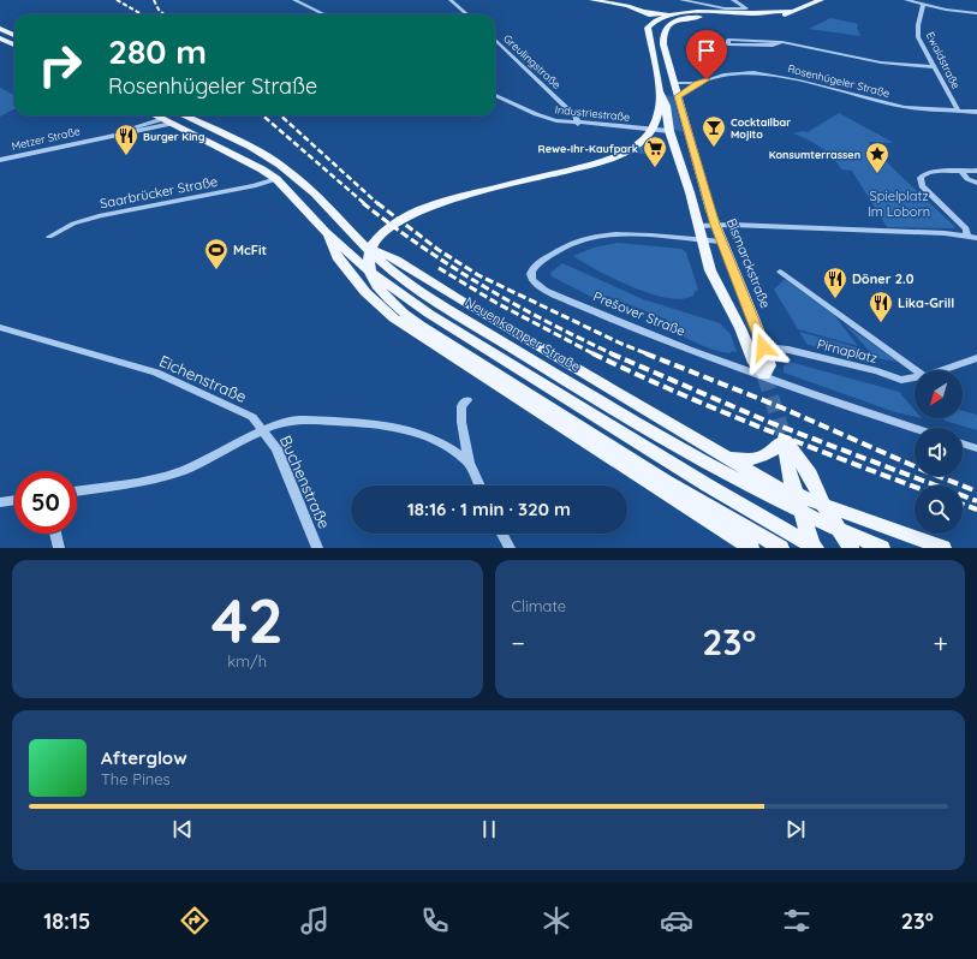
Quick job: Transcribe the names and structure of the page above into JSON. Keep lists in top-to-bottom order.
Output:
{
  "streets": {
    "main road": ["Bismarckstraße", "Neuenkamper Straße"],
    "street": [
      "Ewaldstraße",
      "Greulingstraße",
      "Rosenhügeler Straße",
      "Industriestraße",
      "Metzer Straße",
      "Saarbrücker Straße",
      "Prešover Straße",
      "Pirnaplatz",
      "Eichenstraße",
      "Buchenstraße"
    ]
  },
  "crossings": [
    ["Ewaldstraße", "Rosenhügeler Straße"],
    ["Greulingstraße", "Industriestraße"],
    ["Rosenhügeler Straße", "Bismarckstraße"],
    ["Industriestraße", "Bismarckstraße"],
    ["Bismarckstraße", "Prešover Straße"],
    ["Bismarckstraße", "Pirnaplatz"],
    ["Eichenstraße", "Buchenstraße"]
  ],
  "parks": ["Spielplatz Im Loborn"],
  "places": {
    "bar": ["Cocktailbar Mojito"],
    "restaurant": ["Burger King", "Döner 2.0", "Lika-Grill"],
    "supermarket": ["Rewe-Ihr-Kaufpark"],
    "place": ["Konsumterrassen"],
    "sports": ["McFit"]
  },
  "north": "bottom left",
  "page": {
    "turn": ["280 m", "Rosenhügeler Straße"],
    "limit": "50",
    "trip": "18:16 · 1 min · 320 m",
    "tile": [
      ["42", "km/h"],
      "Climate"
    ],
    "heat": ["−", "23°", "+"],
    "song": ["Afterglow", "The Pines"],
    "tabs": ["18:15", "23°"]
  }
}
